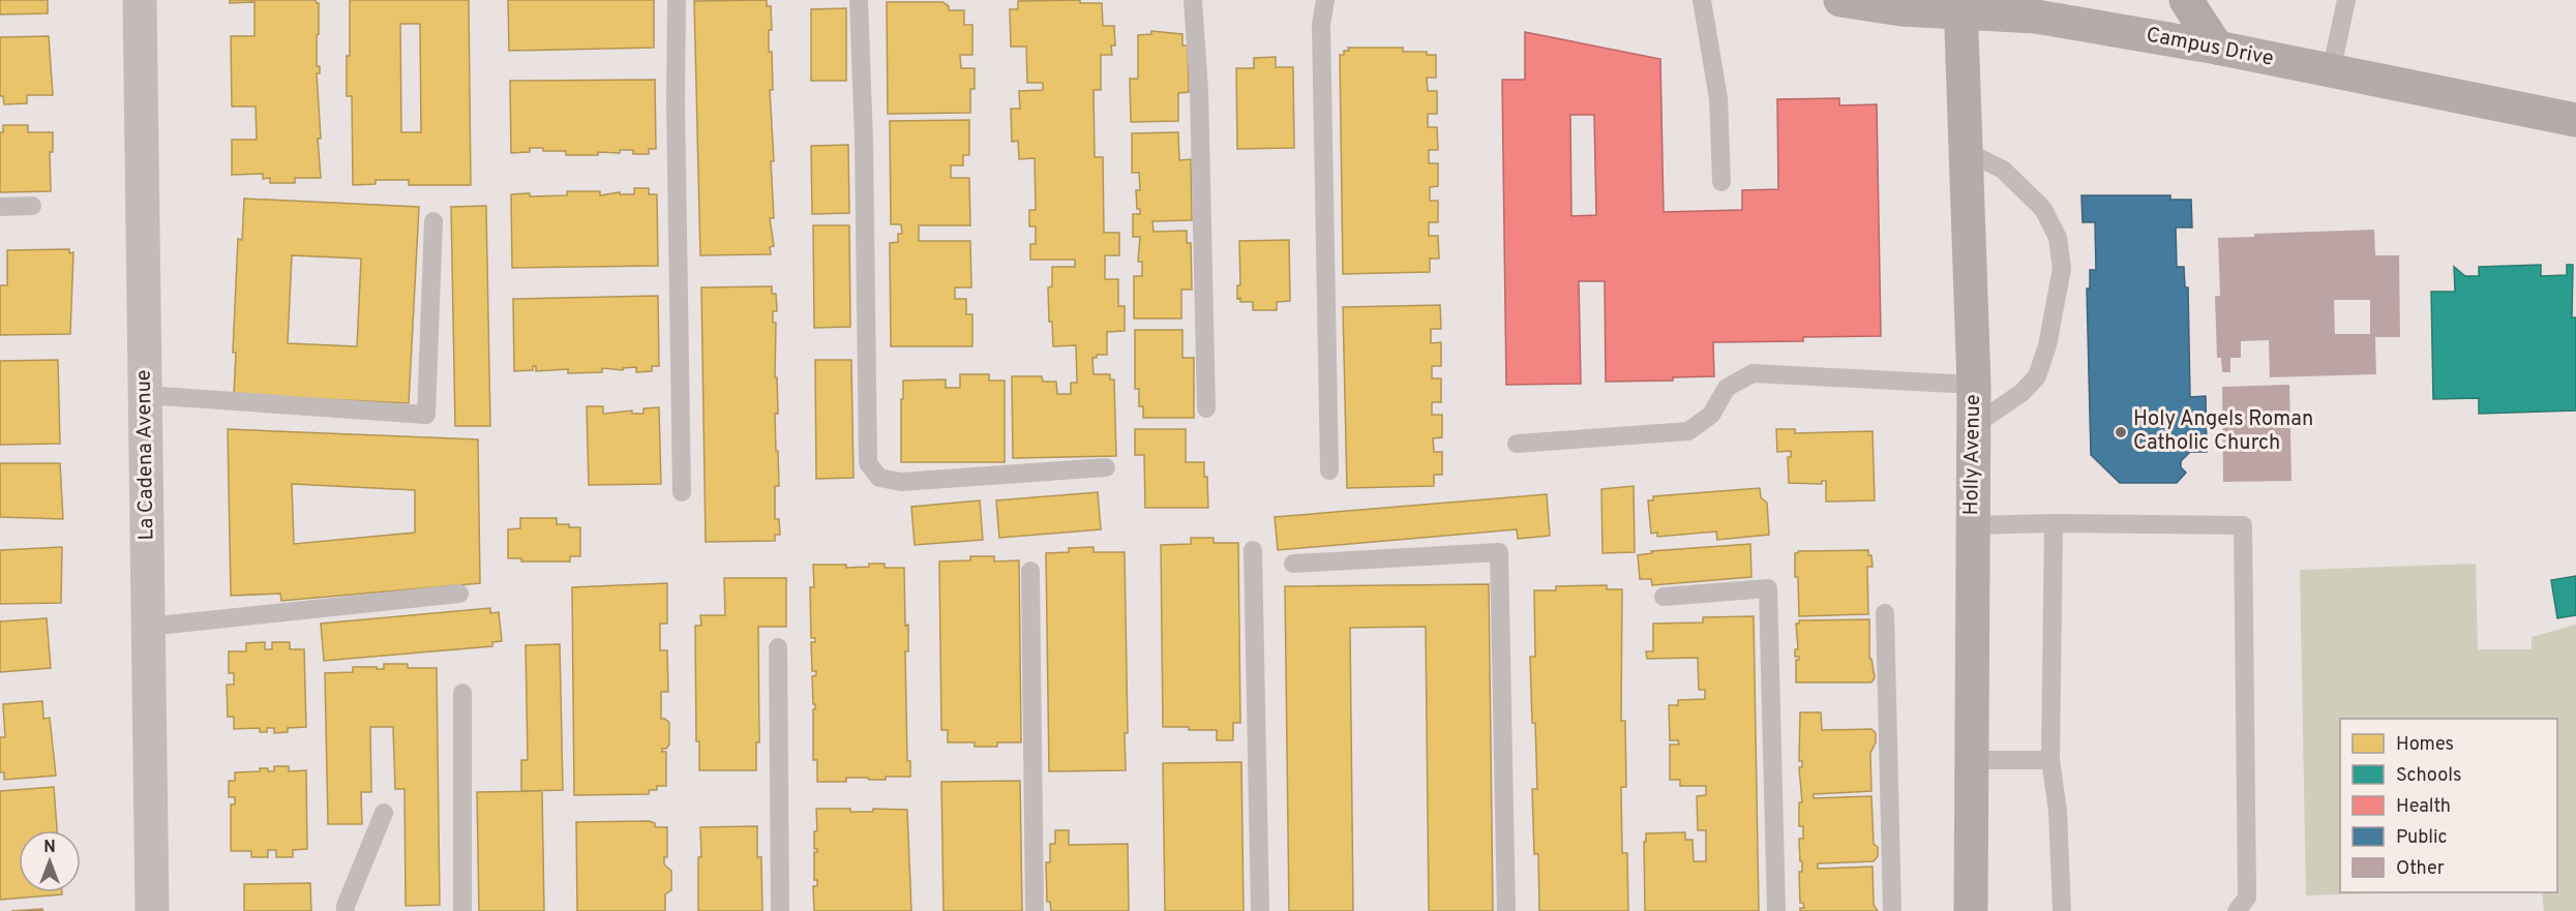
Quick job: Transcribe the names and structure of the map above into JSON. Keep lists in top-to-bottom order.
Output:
{
  "streets": {
    "street": ["Campus Drive", "La Cadena Avenue", "Holly Avenue"]
  },
  "crossings": [
    ["Campus Drive", "Holly Avenue"]
  ],
  "places": ["Holy Angels Roman Catholic Church"],
  "legend": [
    "Homes",
    "Schools",
    "Health",
    "Public",
    "Other"
  ],
  "north": "top"
}
